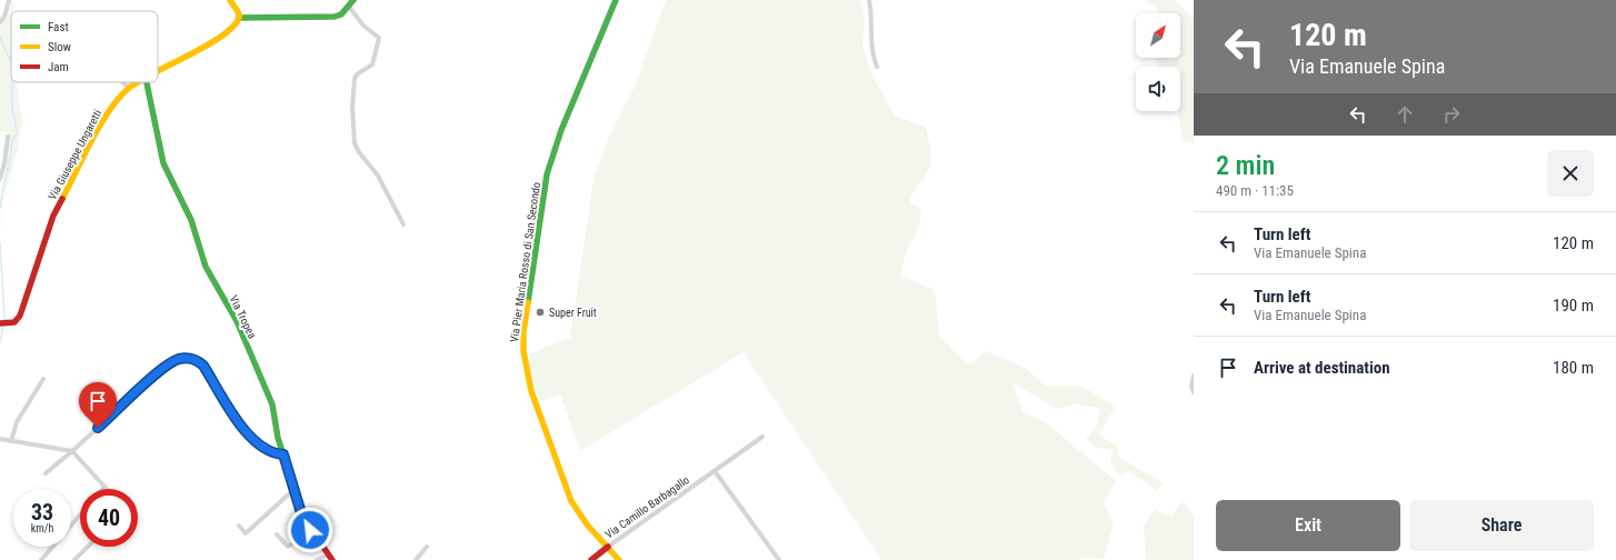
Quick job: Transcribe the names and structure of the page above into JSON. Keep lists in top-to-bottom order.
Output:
{
  "streets": {
    "street": [
      "Via Giuseppe Ungaretti",
      "Via Pier Maria Rosso di San Secondo",
      "Via Tropea",
      "Via Camillo Barbagallo"
    ]
  },
  "crossings": [
    ["Via Pier Maria Rosso di San Secondo", "Via Camillo Barbagallo"]
  ],
  "places": ["Super Fruit"],
  "legend": ["Fast", "Slow", "Jam"],
  "north": "top right",
  "page": {
    "turn": ["120 m", "Via Emanuele Spina"],
    "heading": ["2 min", "490 m · 11:35"],
    "list": [
      {
        "name": "Turn left",
        "note": "Via Emanuele Spina",
        "value": "120 m"
      },
      {
        "name": "Turn left",
        "note": "Via Emanuele Spina",
        "value": "190 m"
      },
      {
        "name": "Arrive at destination",
        "value": "180 m"
      }
    ],
    "speed": "33 km/h",
    "limit": "40",
    "buttons": ["Exit", "Share"]
  }
}
